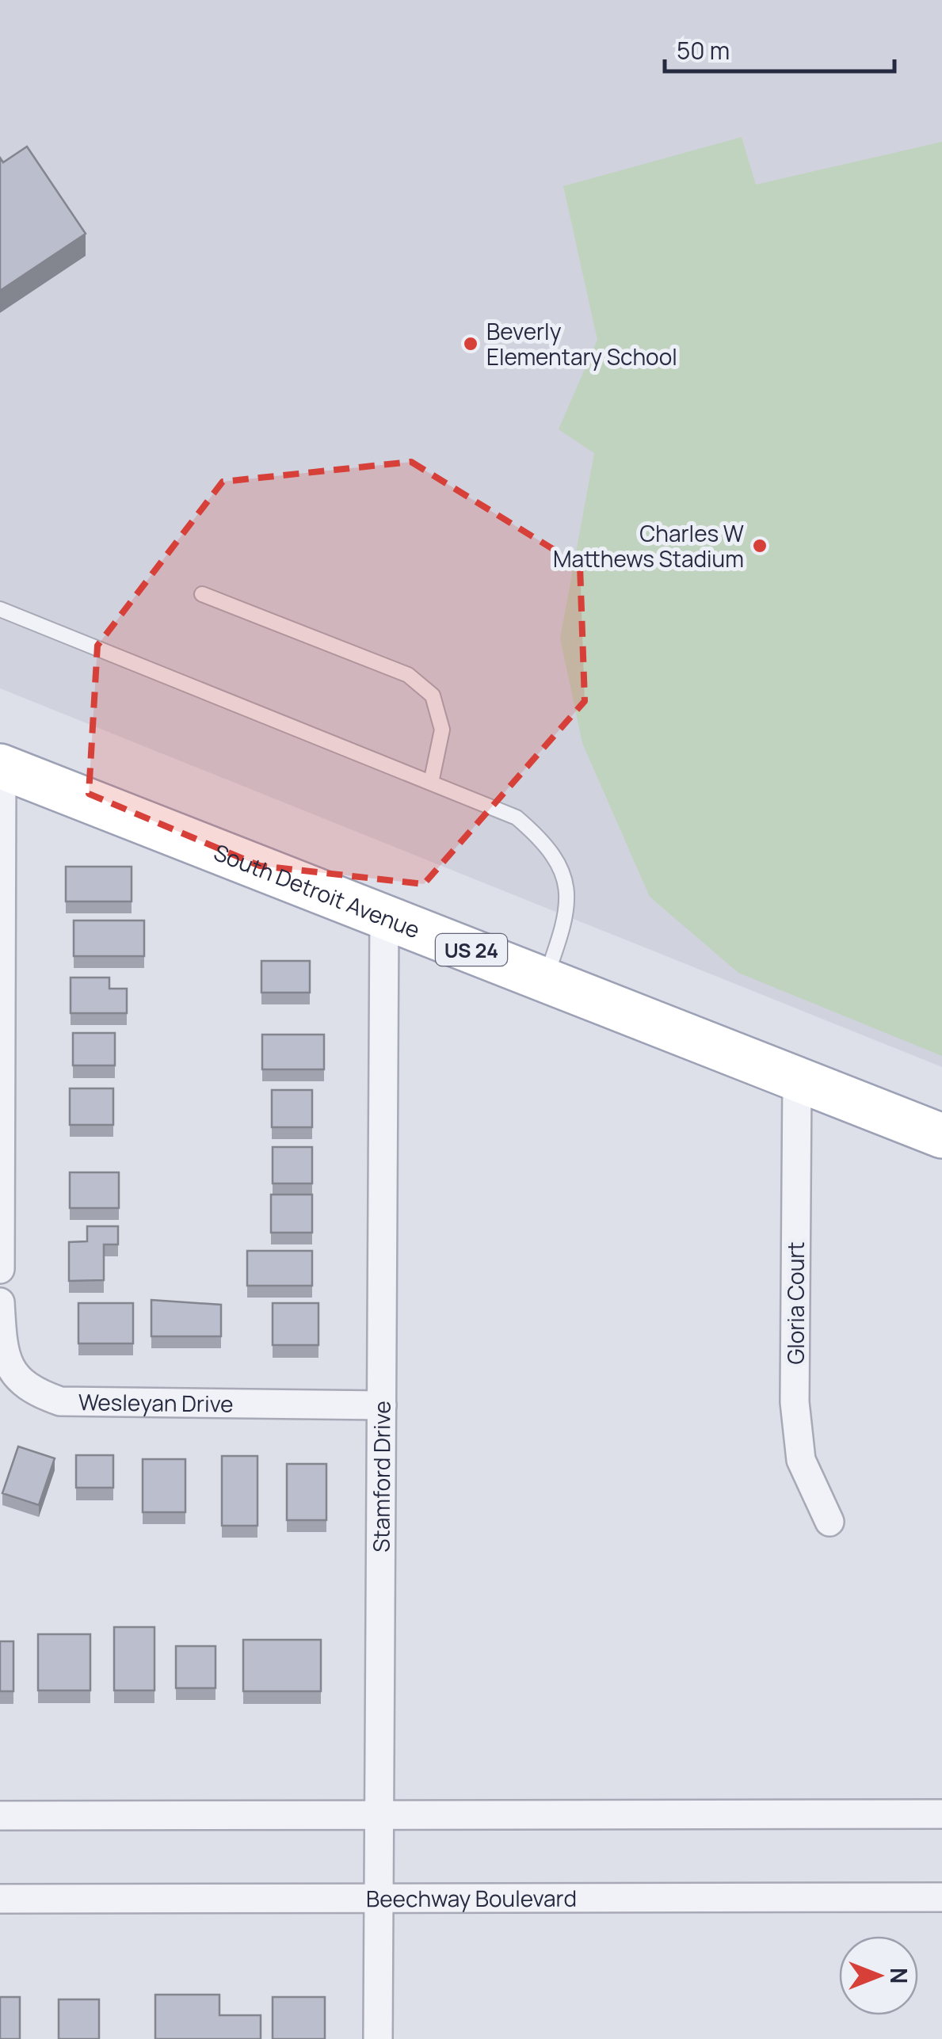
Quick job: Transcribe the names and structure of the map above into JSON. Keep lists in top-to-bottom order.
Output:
{
  "streets": {
    "main road": ["South Detroit Avenue", "US 24"],
    "street": [
      "Gloria Court",
      "Wesleyan Drive",
      "Stamford Drive",
      "Beechway Boulevard"
    ]
  },
  "crossings": [
    ["South Detroit Avenue", "Gloria Court"],
    ["South Detroit Avenue", "Stamford Drive"],
    ["Wesleyan Drive", "Stamford Drive"],
    ["Stamford Drive", "Beechway Boulevard"]
  ],
  "places": ["Beverly Elementary School", "Charles W Matthews Stadium"],
  "scale_bar": "50 m",
  "north": "right"
}
